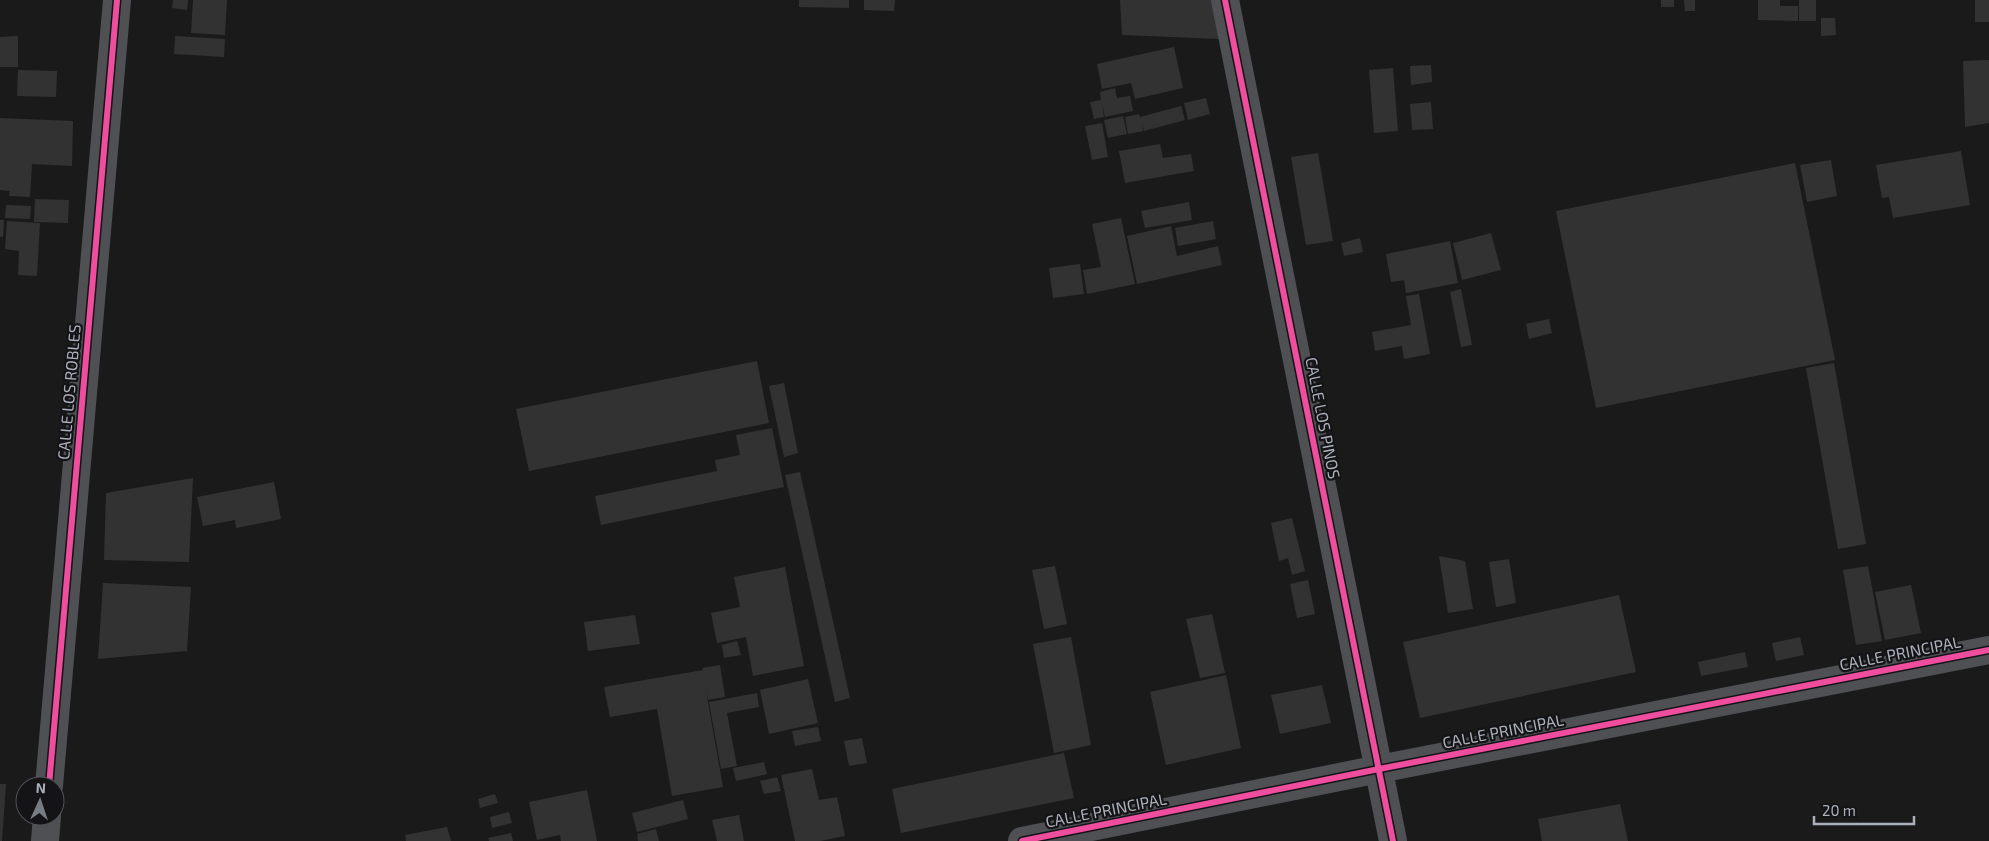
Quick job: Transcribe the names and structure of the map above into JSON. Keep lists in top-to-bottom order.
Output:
{
  "streets": {
    "street": ["CALLE LOS ROBLES", "CALLE LOS PINOS", "CALLE PRINCIPAL"]
  },
  "crossings": [
    ["CALLE LOS PINOS", "CALLE PRINCIPAL"]
  ],
  "scale_bar": "20 m",
  "north": "top"
}
